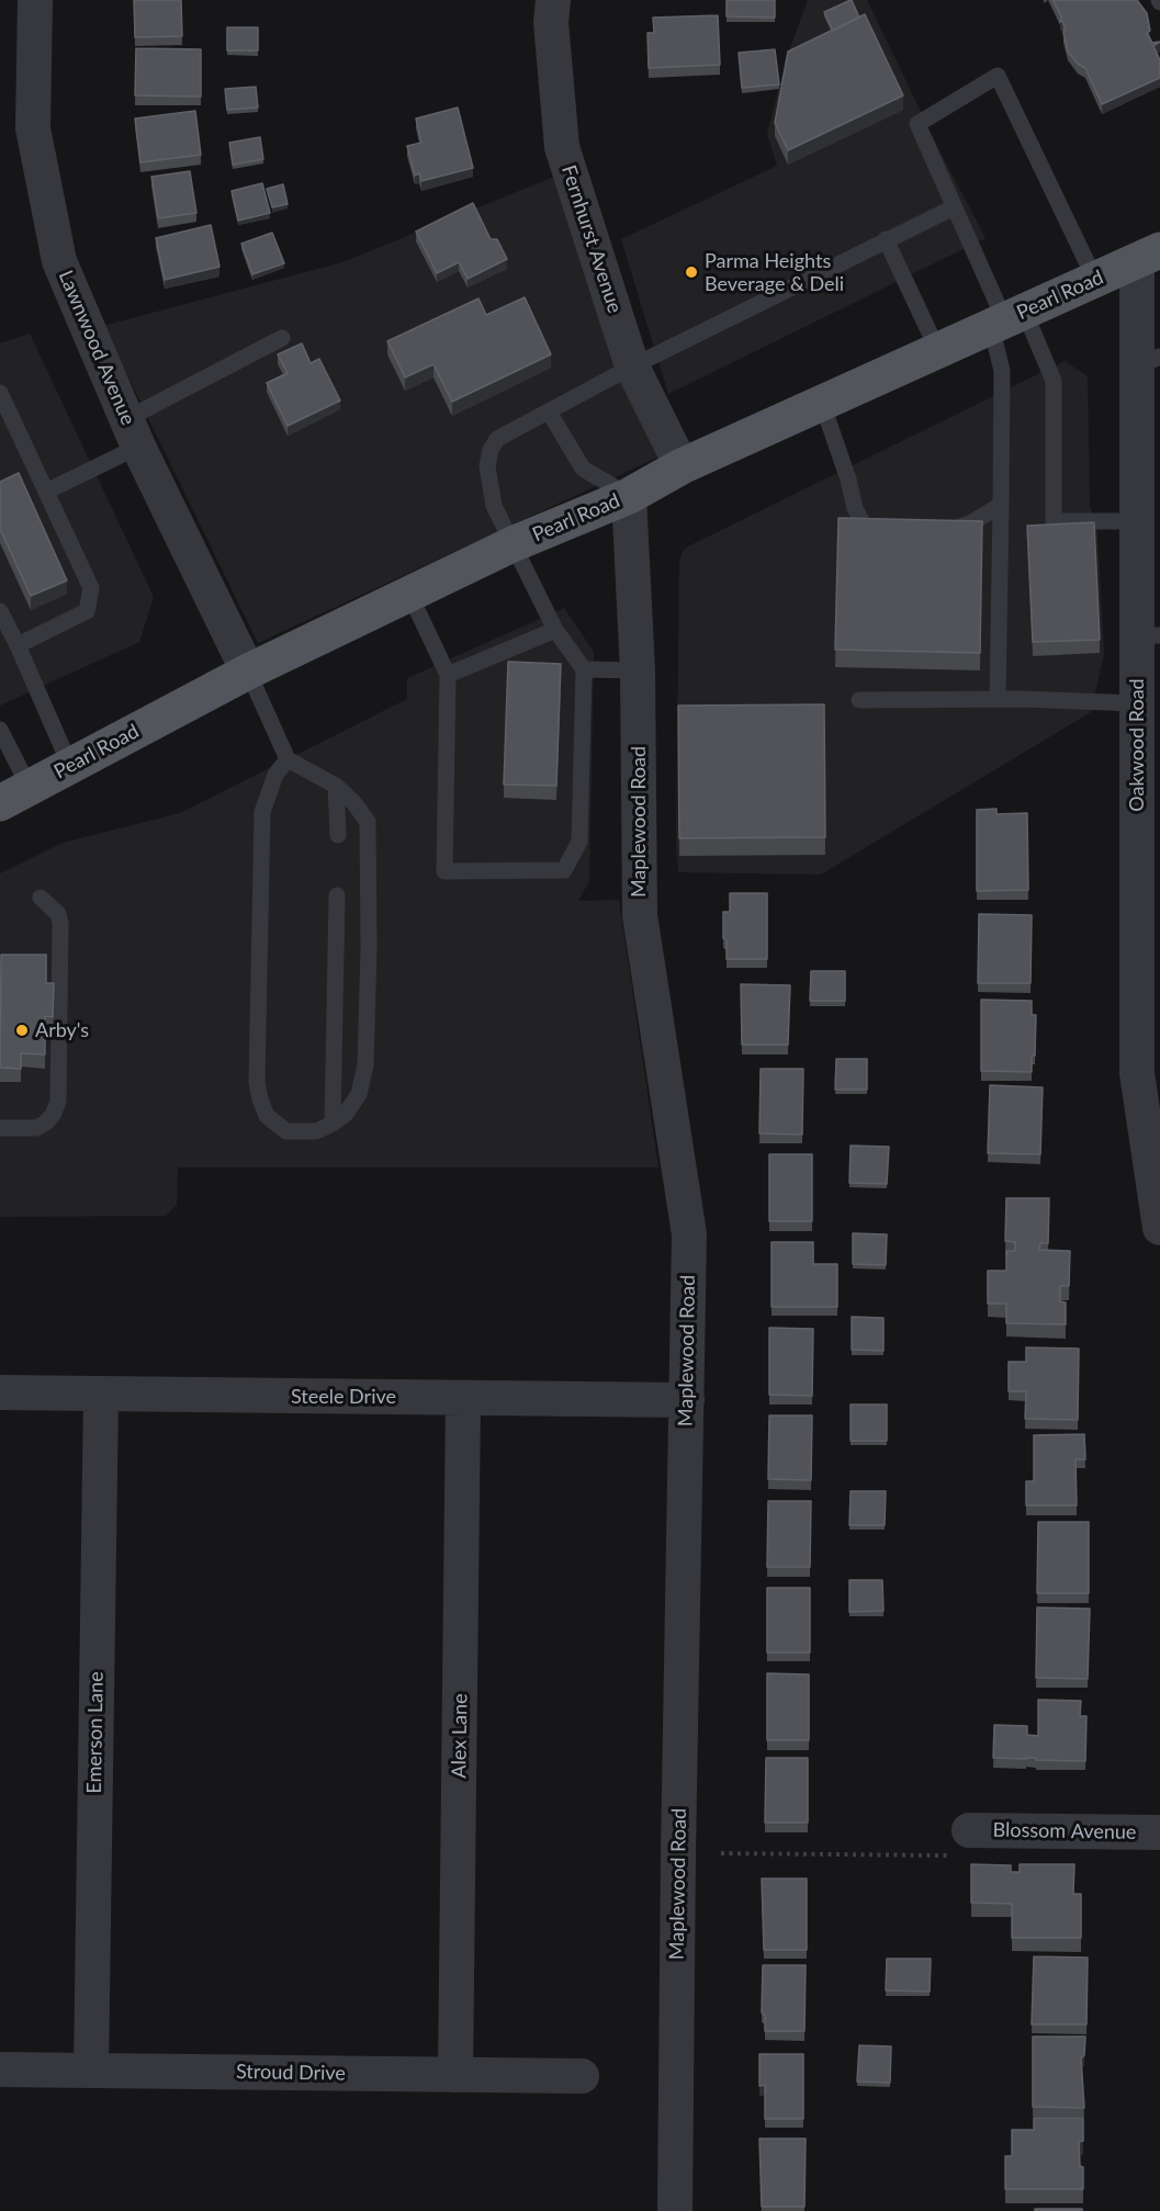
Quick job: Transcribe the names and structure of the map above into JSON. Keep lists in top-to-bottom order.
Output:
{
  "streets": {
    "main road": ["Pearl Road"],
    "street": [
      "Fernhurst Avenue",
      "Lawnwood Avenue",
      "Oakwood Road",
      "Maplewood Road",
      "Steele Drive",
      "Emerson Lane",
      "Alex Lane",
      "Blossom Avenue",
      "Stroud Drive"
    ]
  },
  "crossings": [
    ["Fernhurst Avenue", "Pearl Road"],
    ["Pearl Road", "Lawnwood Avenue"],
    ["Pearl Road", "Oakwood Road"],
    ["Pearl Road", "Maplewood Road"],
    ["Maplewood Road", "Steele Drive"],
    ["Steele Drive", "Emerson Lane"],
    ["Steele Drive", "Alex Lane"],
    ["Emerson Lane", "Stroud Drive"],
    ["Alex Lane", "Stroud Drive"]
  ],
  "places": ["Parma Heights Beverage & Deli", "Arby's"]
}
